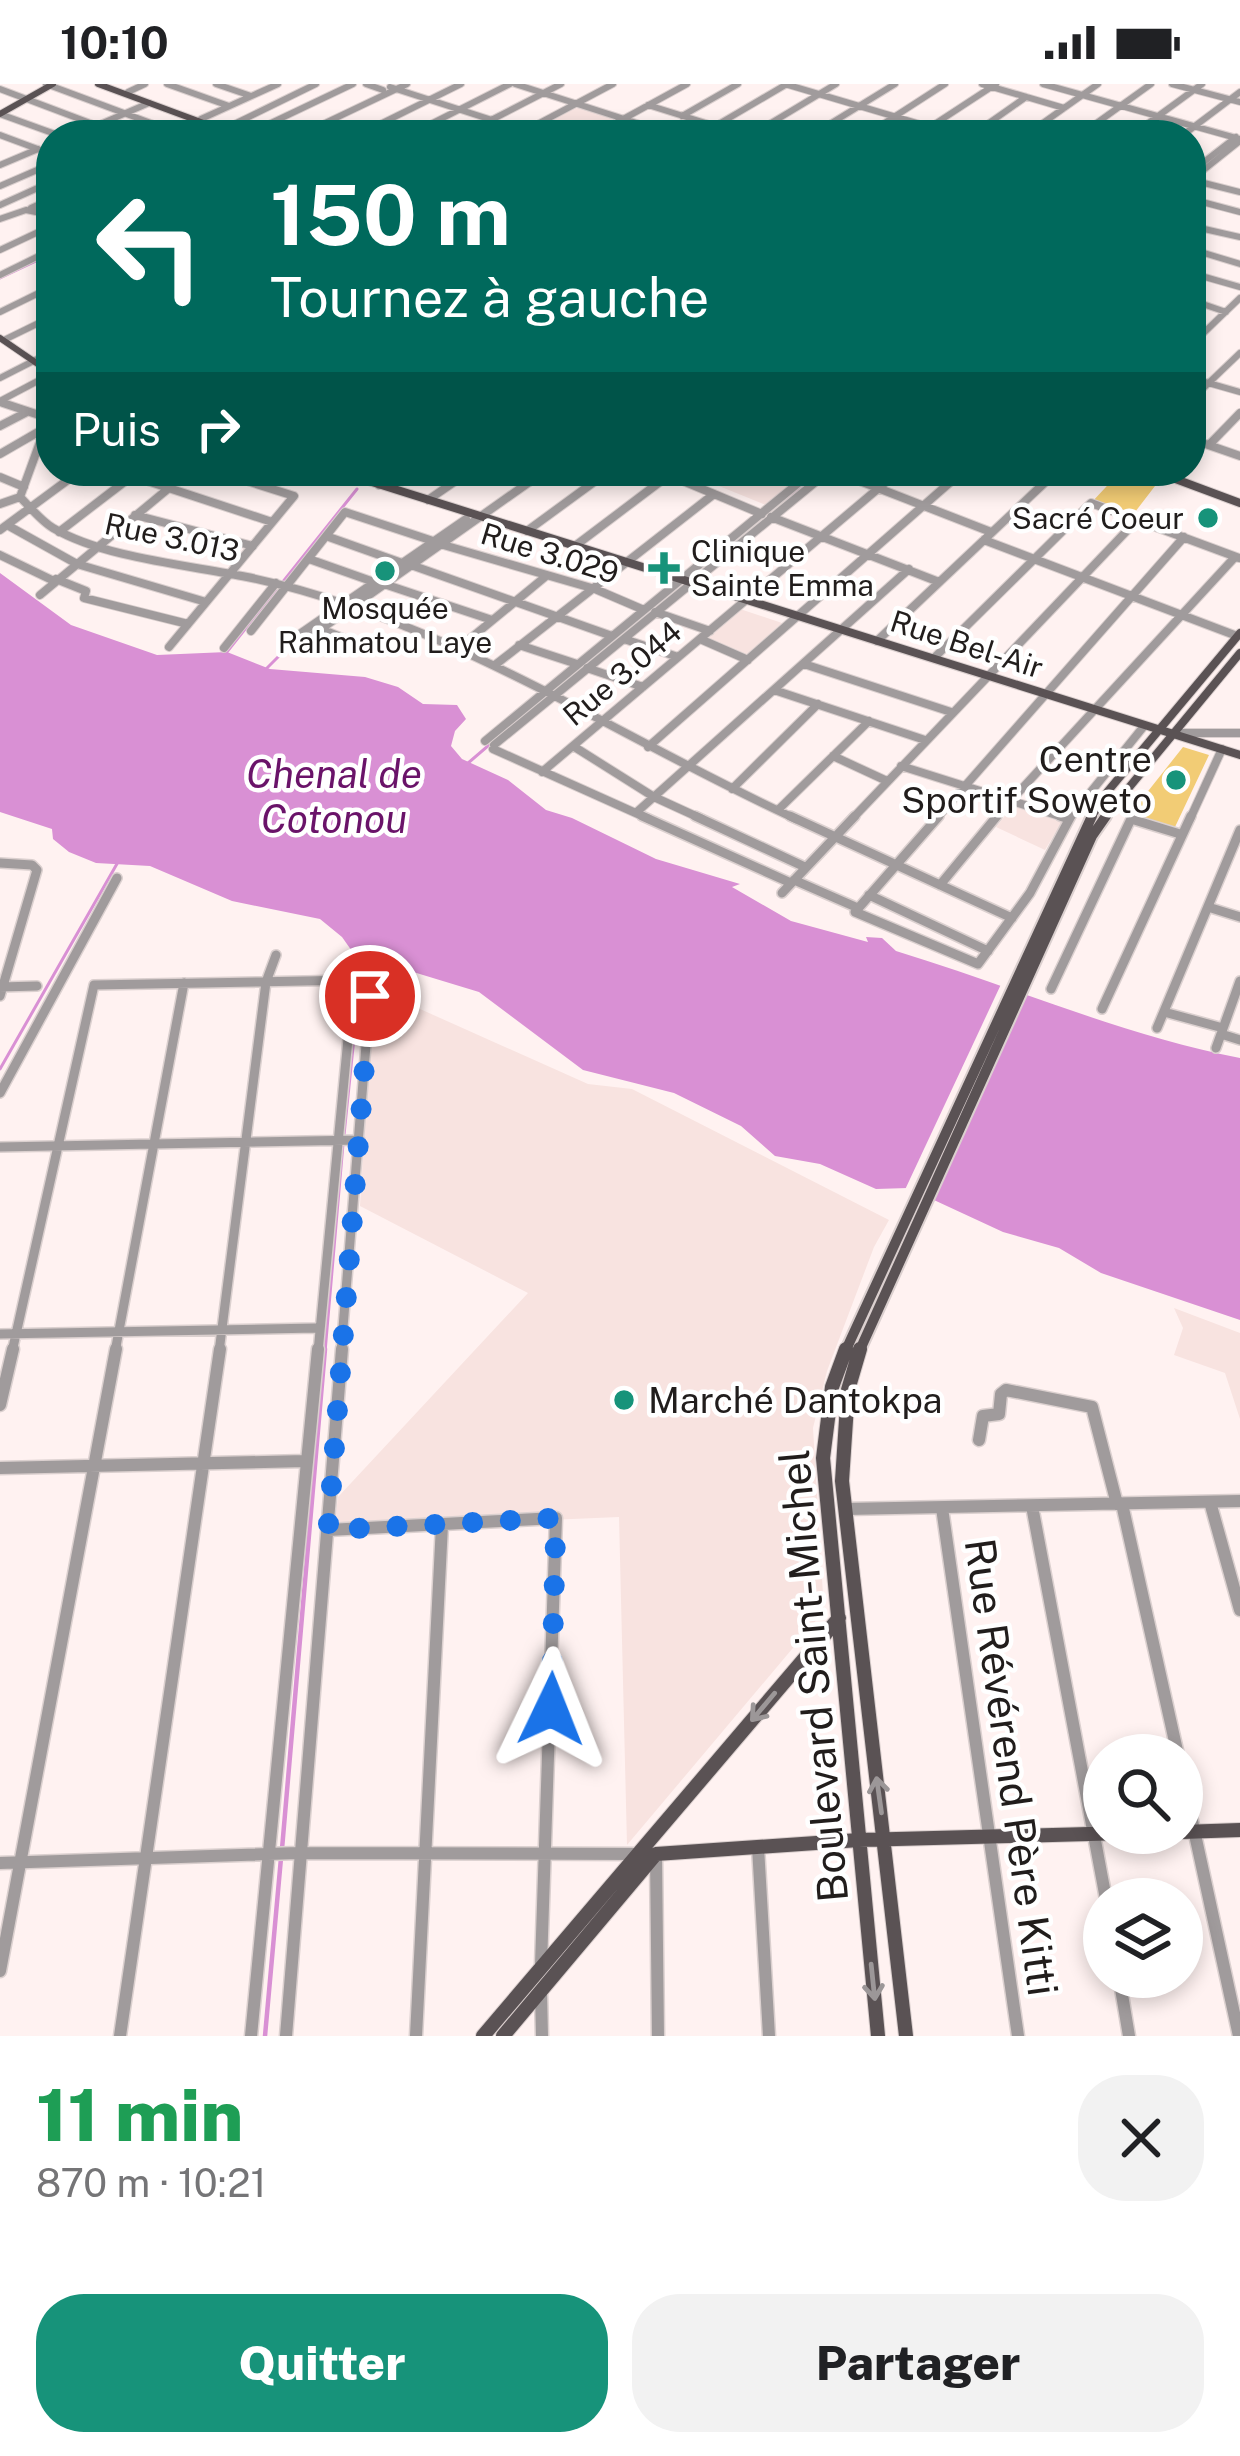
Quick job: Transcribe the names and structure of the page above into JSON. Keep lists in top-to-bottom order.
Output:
{
  "streets": {
    "main road": ["Rue Bel-Air", "Boulevard Saint-Michel"],
    "street": [
      "Rue 3.013",
      "Rue 3.029",
      "Rue 3.044",
      "Rue Révérend Père Kitti"
    ]
  },
  "crossings": [
    ["Rue 3.013", "Rue 3.044"],
    ["Rue 3.029", "Rue 3.044"],
    ["Rue Bel-Air", "Rue 3.044"]
  ],
  "water": ["Chenal de Cotonou"],
  "places": {
    "other": [
      "Sacré Coeur",
      "Mosquée Rahmatou Laye",
      "Centre Sportif Soweto",
      "Marché Dantokpa"
    ],
    "health": ["Clinique Sainte Emma"]
  },
  "page": {
    "status": "10:10",
    "turn": ["150 m", "Tournez à gauche"],
    "then": "Puis",
    "heading": ["11 min", "870 m · 10:21"],
    "buttons": ["Quitter", "Partager"]
  }
}
